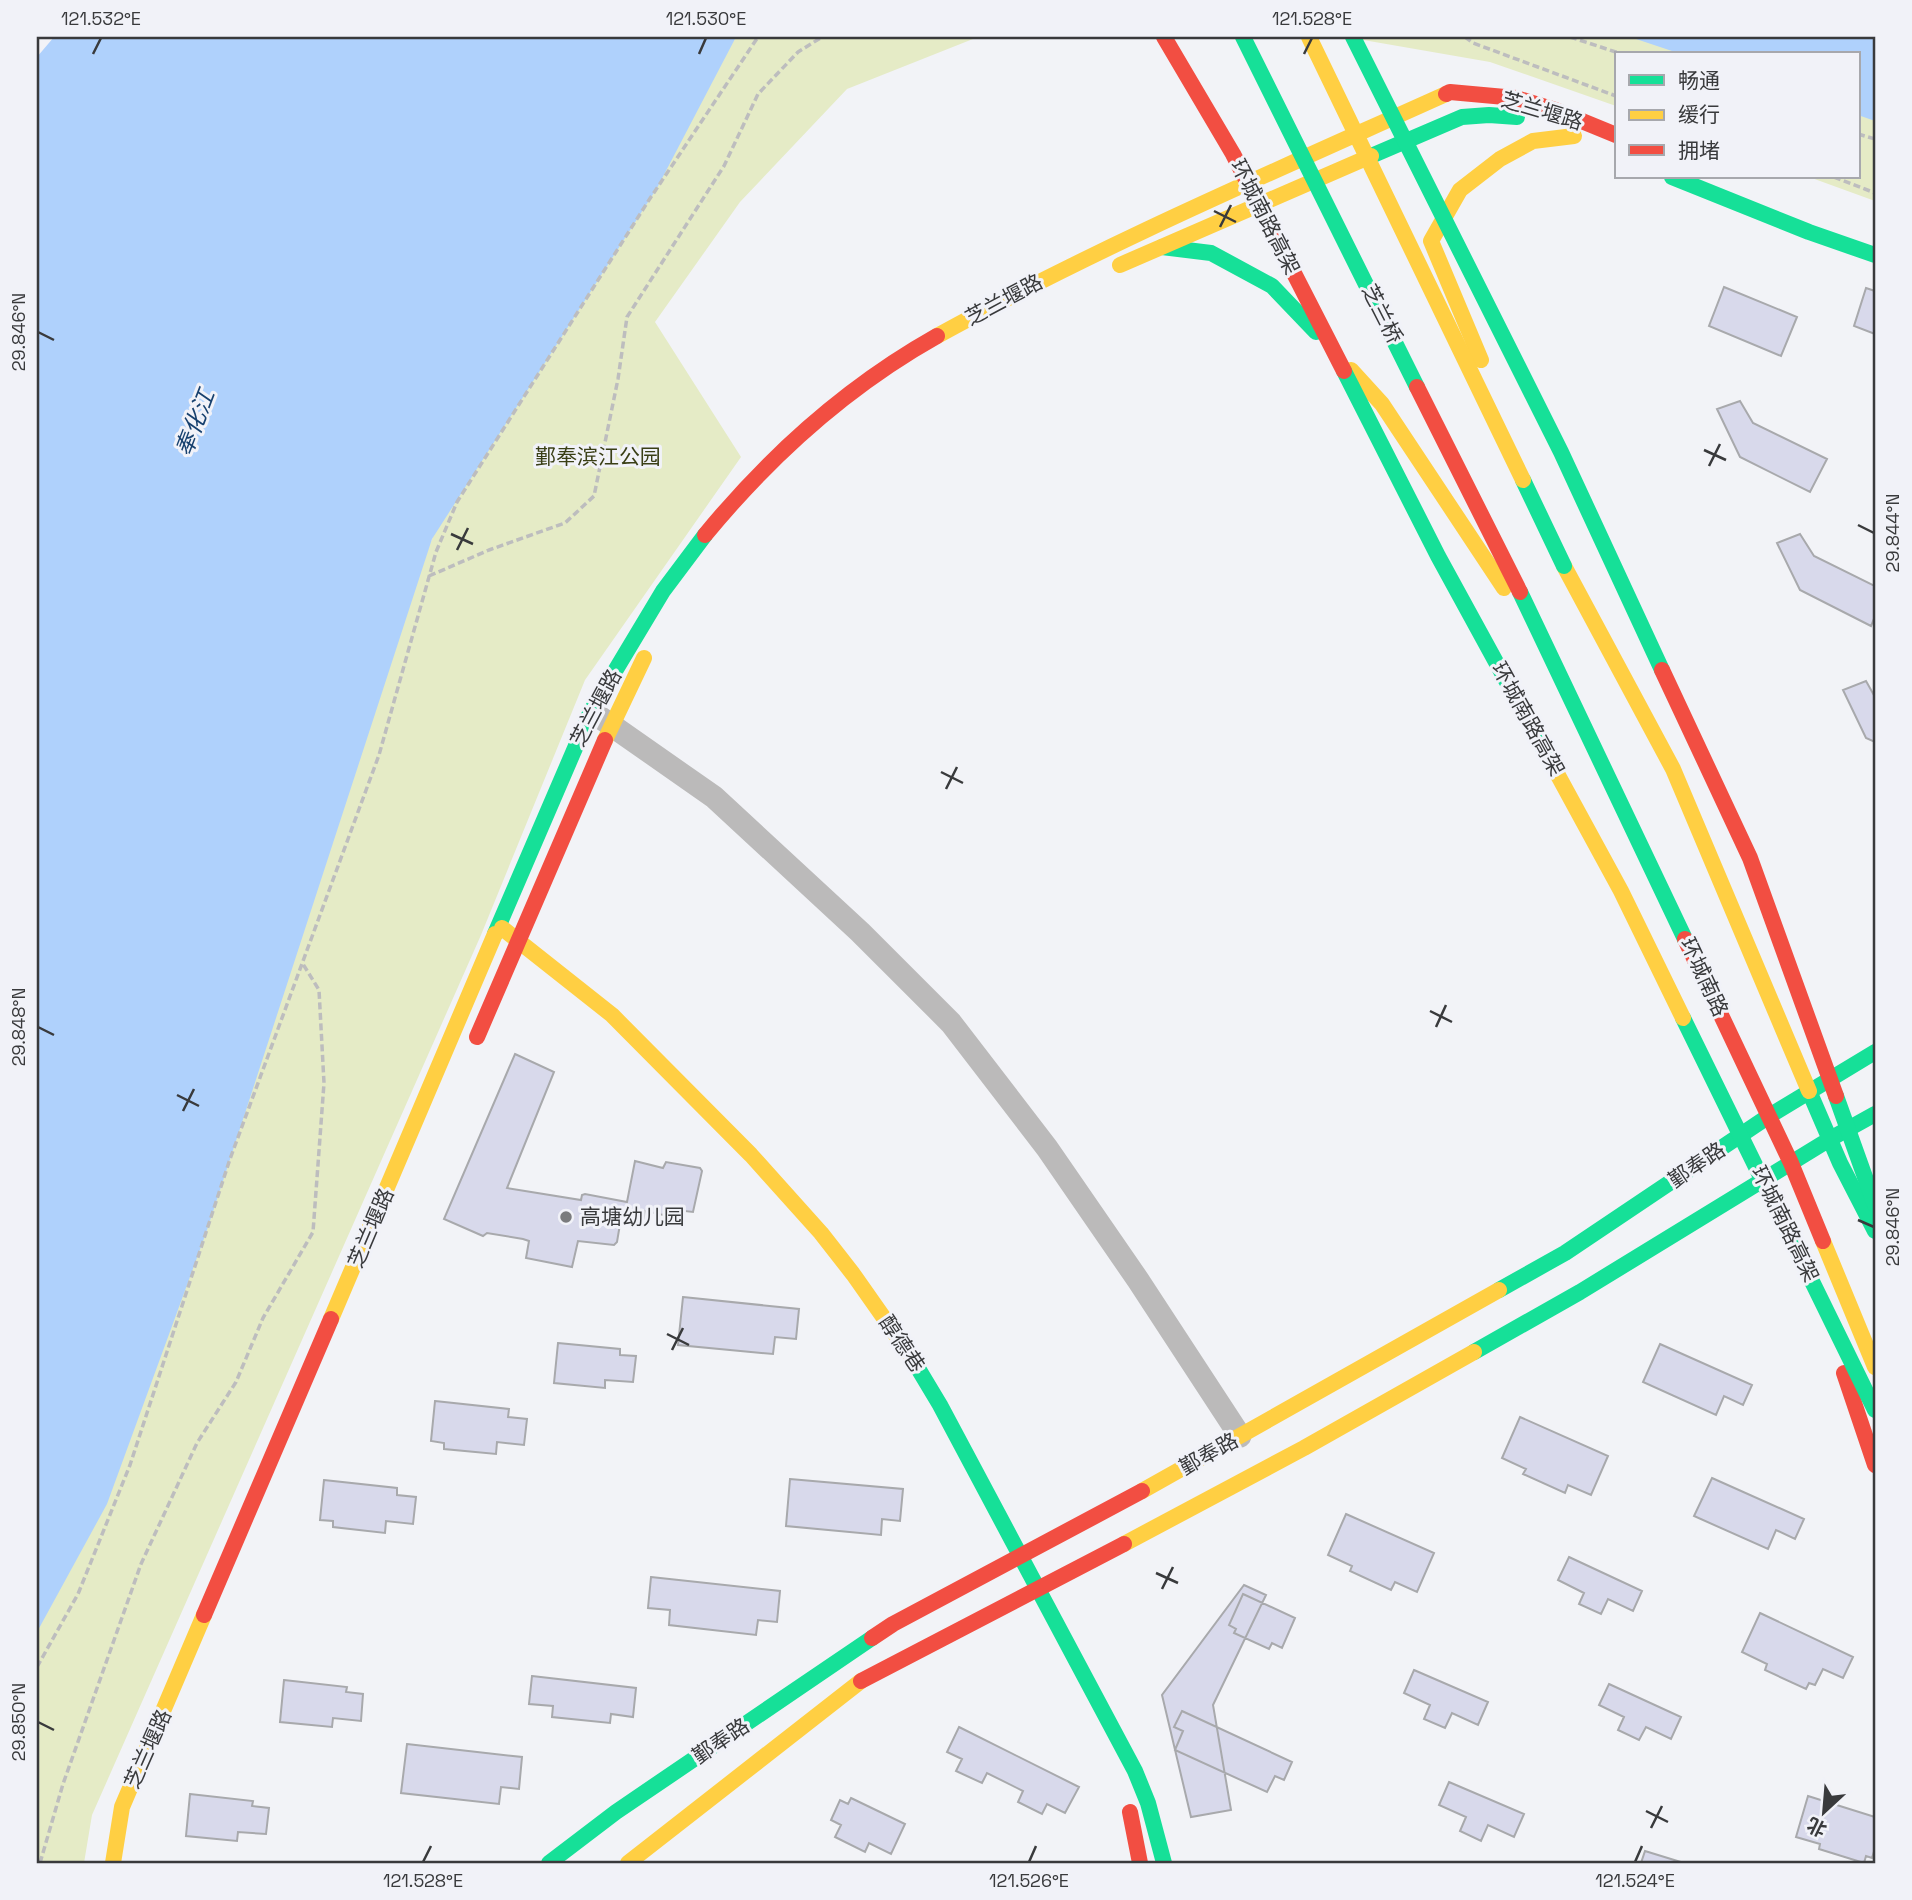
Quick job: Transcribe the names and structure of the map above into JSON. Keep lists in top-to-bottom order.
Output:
{
  "streets": {
    "main road": [
      "芝兰堰路",
      "环城南路高架",
      "芝兰桥",
      "环城南路",
      "鄞奉路",
      "醇德巷"
    ]
  },
  "crossings": [
    ["芝兰堰路", "醇德巷"],
    ["芝兰桥", "环城南路"],
    ["环城南路", "鄞奉路"],
    ["鄞奉路", "醇德巷"]
  ],
  "water": ["奉化江"],
  "parks": ["鄞奉滨江公园"],
  "places": ["高塘幼儿园"],
  "legend": ["畅通", "缓行", "拥堵"],
  "north": "bottom left",
  "coordinates": [
    "121.532°E",
    "121.530°E",
    "121.528°E",
    "29.846°N",
    "29.844°N",
    "29.848°N",
    "29.850°N",
    "121.526°E",
    "121.524°E"
  ]
}
